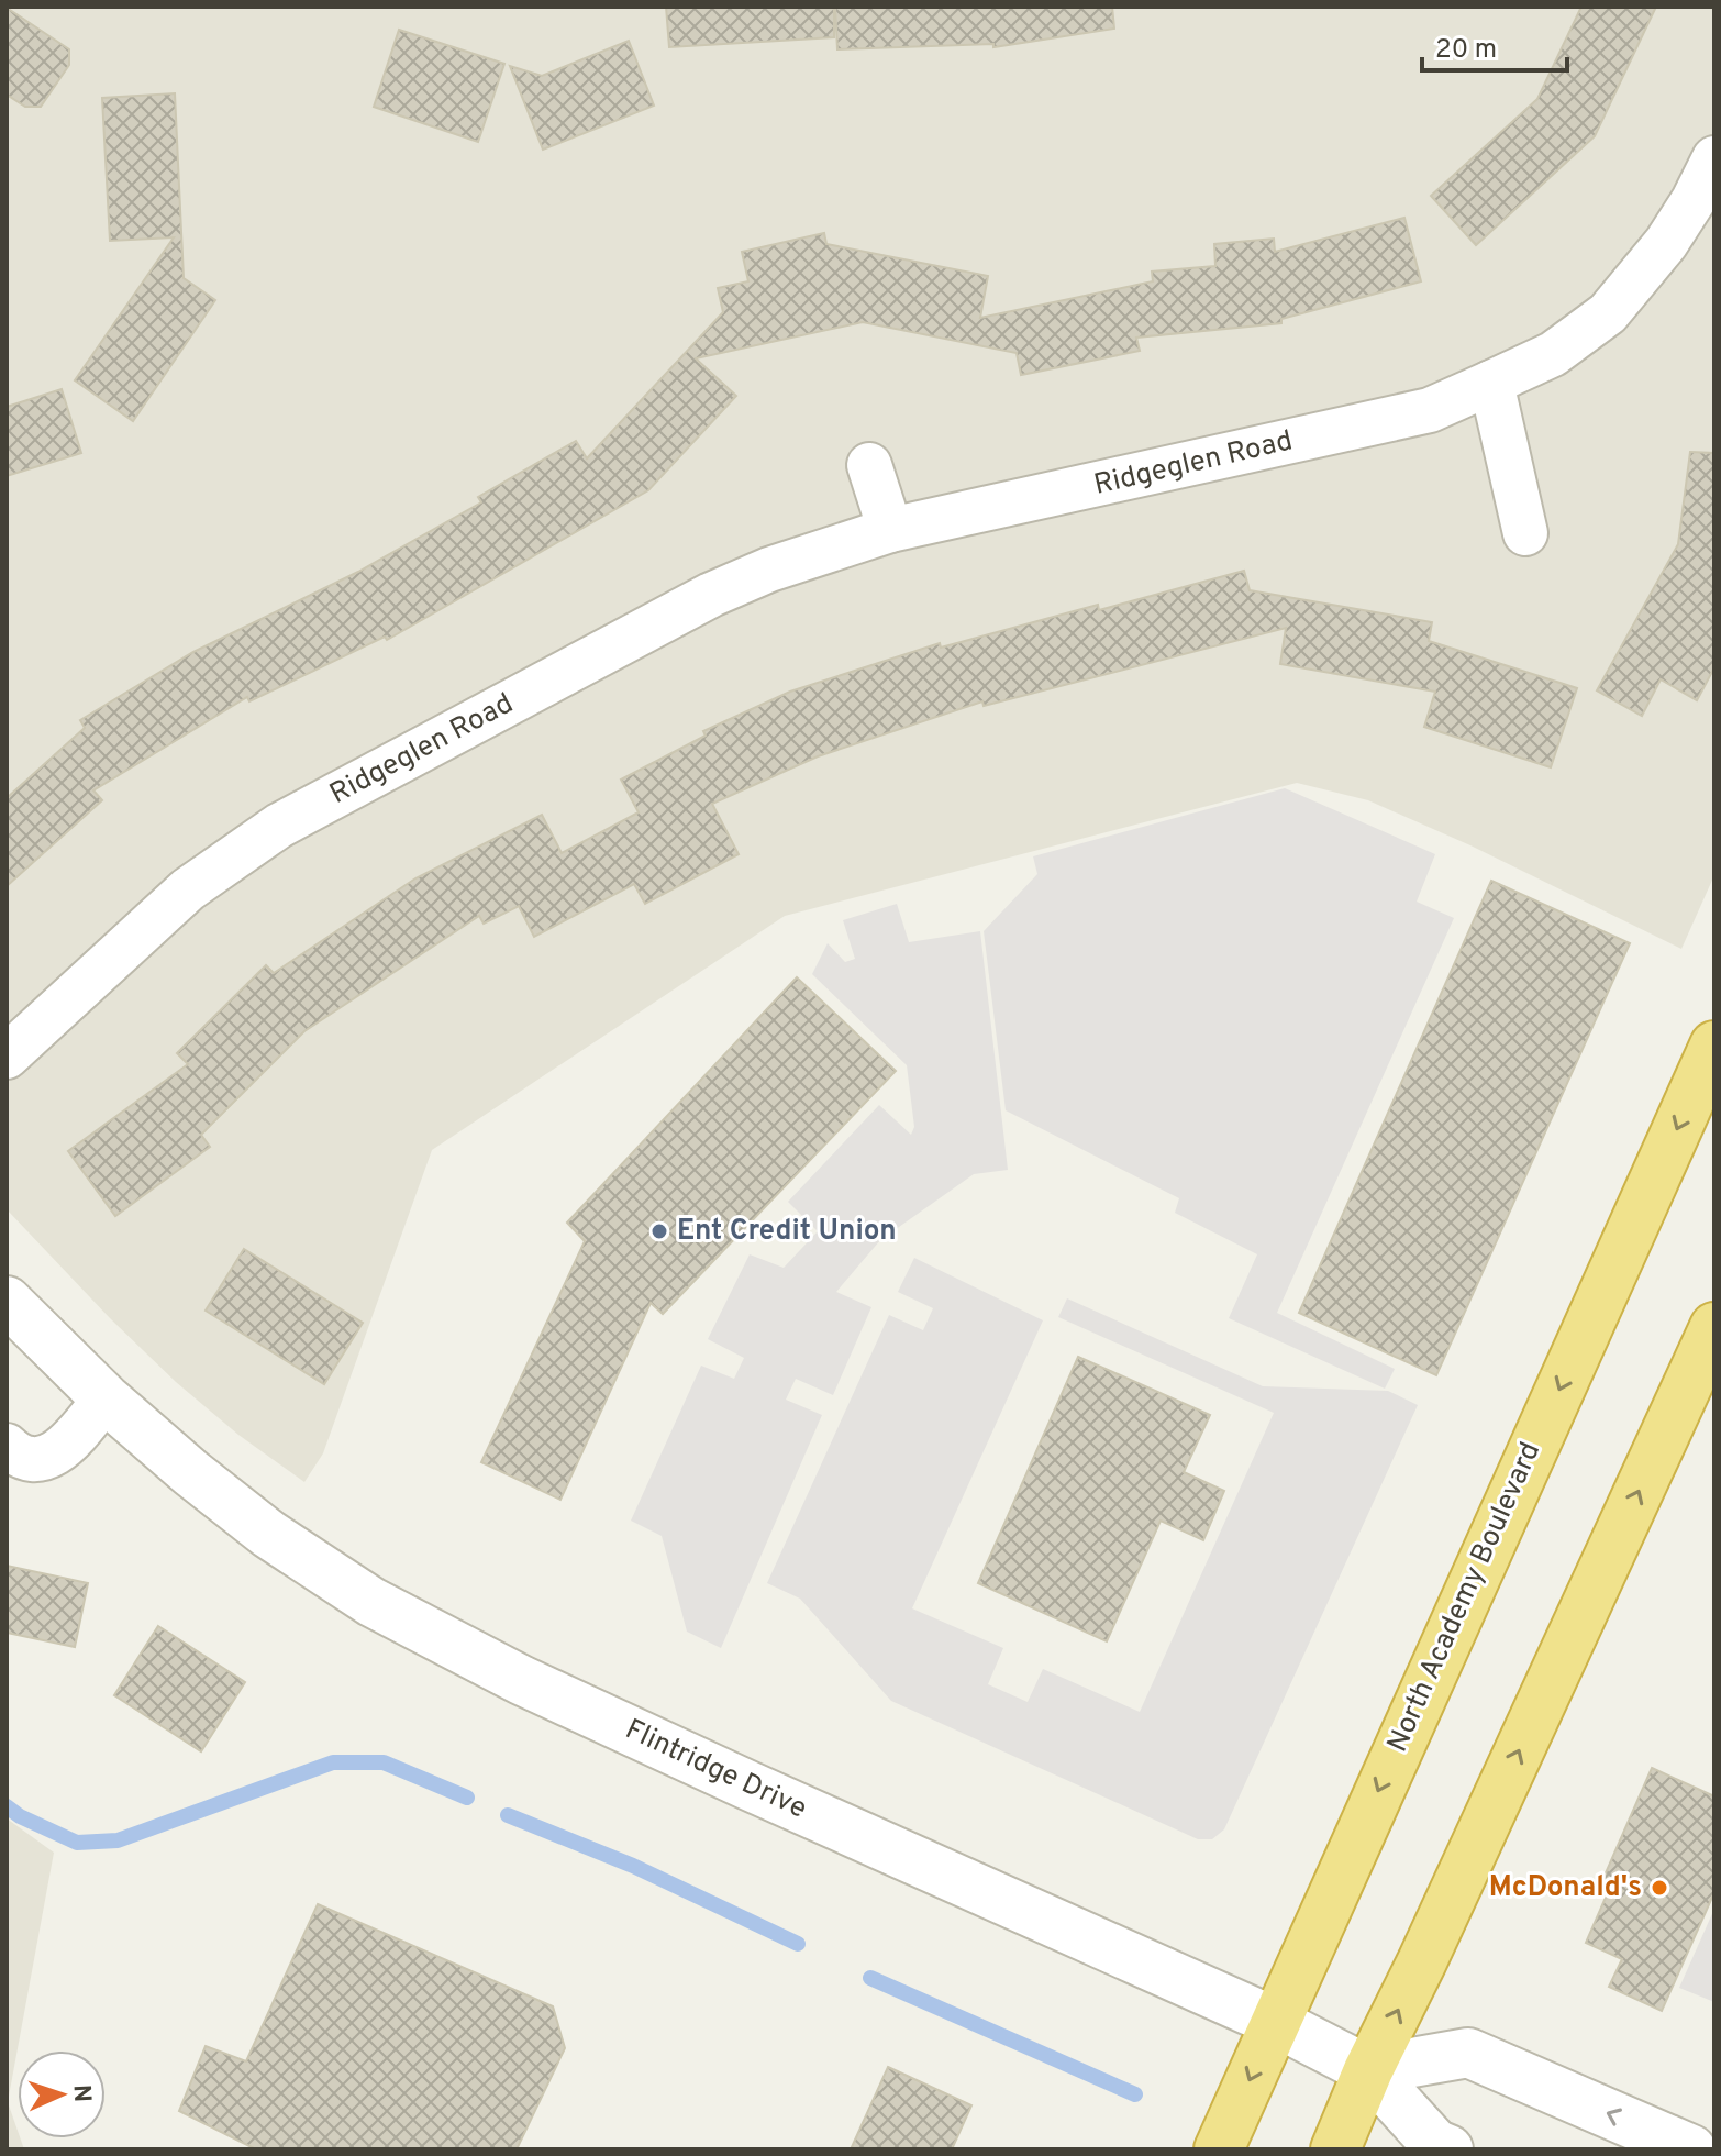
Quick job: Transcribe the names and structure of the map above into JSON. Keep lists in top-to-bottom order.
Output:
{
  "streets": {
    "highway": ["North Academy Boulevard"],
    "street": ["Ridgeglen Road", "Flintridge Drive"]
  },
  "crossings": [
    ["North Academy Boulevard", "Flintridge Drive"]
  ],
  "places": ["Ent Credit Union", "McDonald's"],
  "scale_bar": "20 m",
  "north": "right"
}
